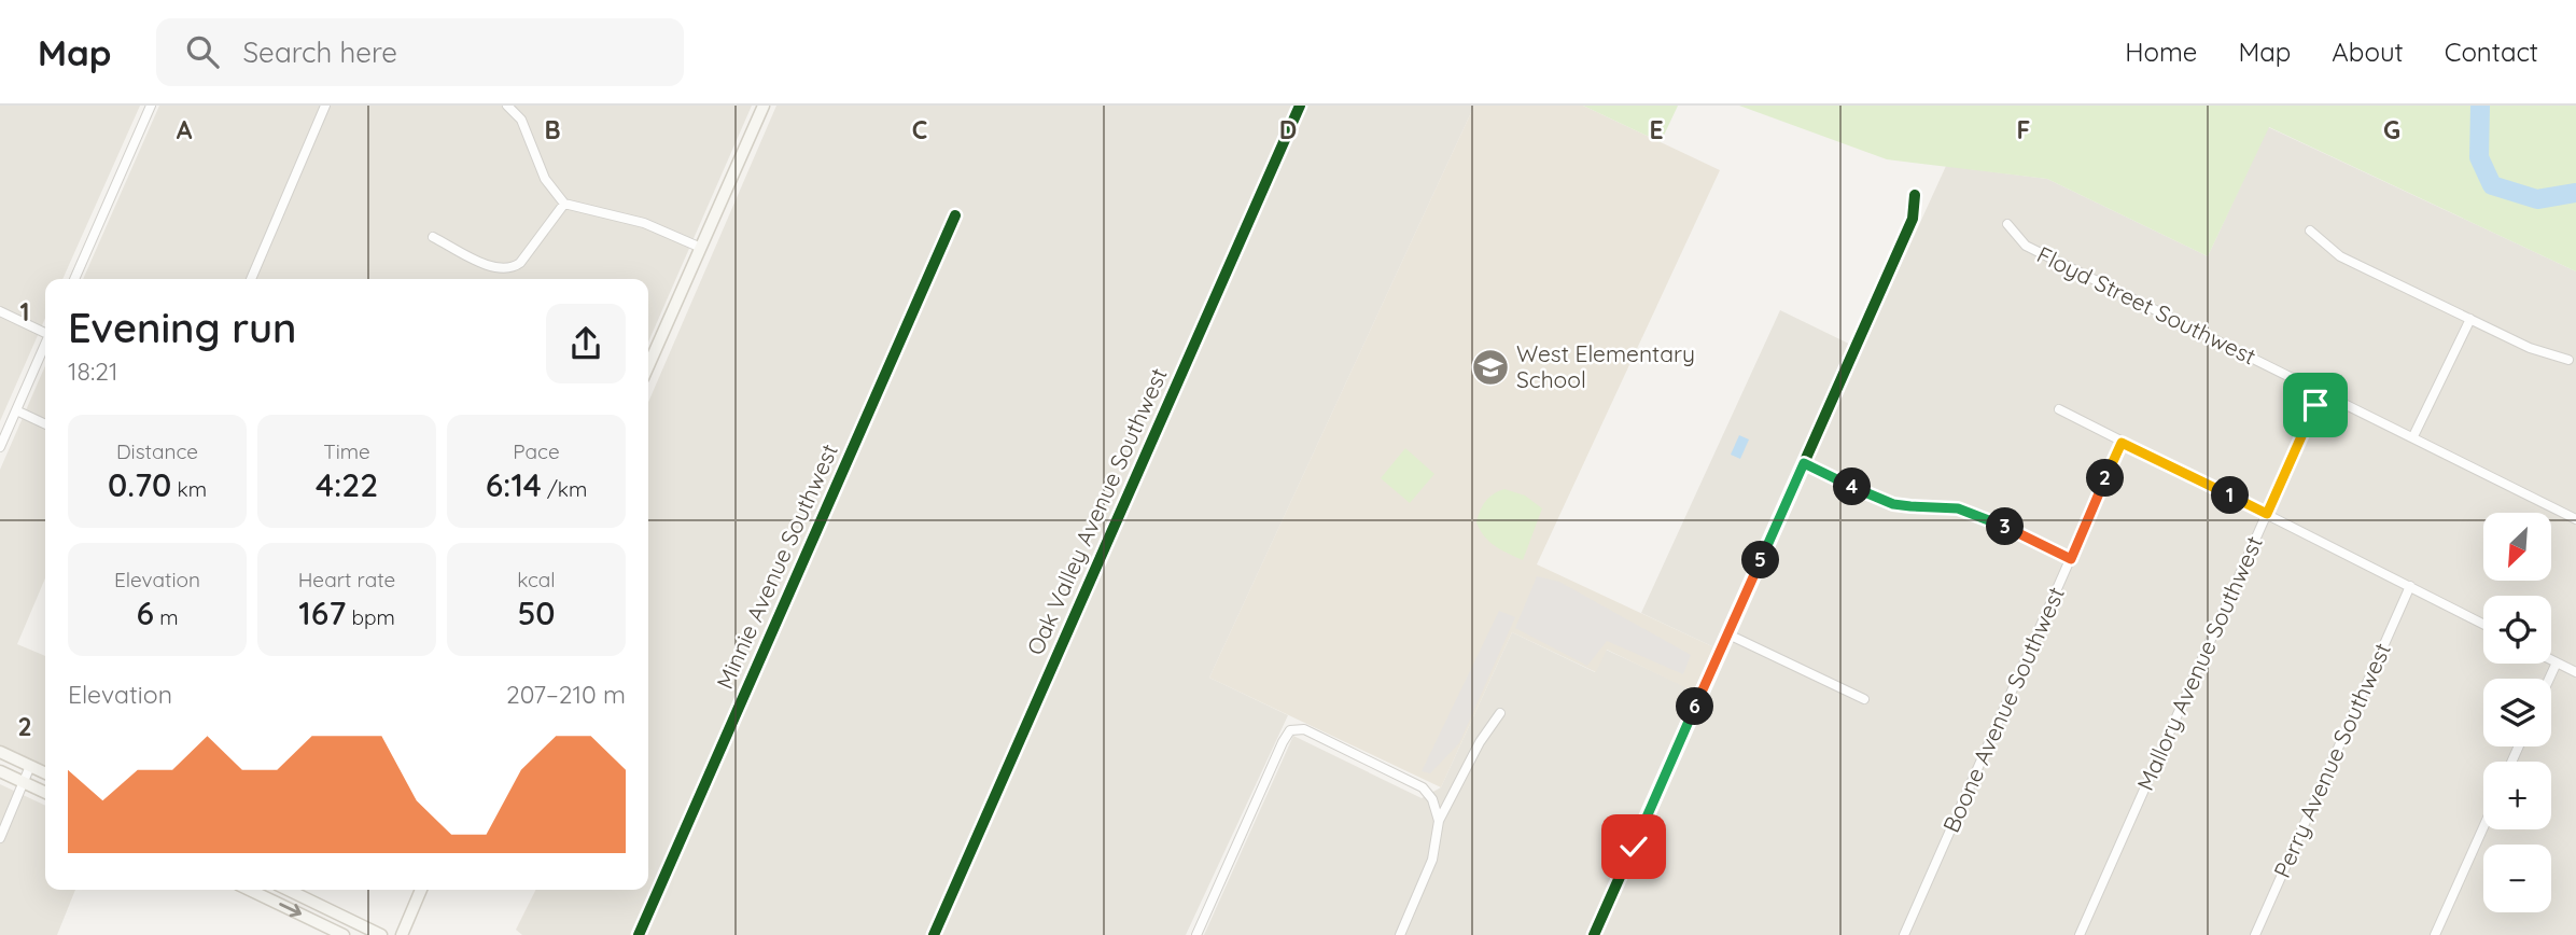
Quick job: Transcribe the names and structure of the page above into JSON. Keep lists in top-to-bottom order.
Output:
{
  "streets": {
    "street": [
      "Floyd Street Southwest",
      "Oak Valley Avenue Southwest",
      "Minnie Avenue Southwest",
      "Mallory Avenue Southwest",
      "Boone Avenue Southwest",
      "Perry Avenue Southwest"
    ]
  },
  "crossings": [
    ["Floyd Street Southwest", "Mallory Avenue Southwest"]
  ],
  "places": {
    "school or university": ["West Elementary School"]
  },
  "north": "bottom left",
  "page": {
    "header": "Map",
    "search": "Search here",
    "nav": [
      "Home",
      "Map",
      "About",
      "Contact"
    ],
    "heading": ["Evening run", "18:21"],
    "stats": [
      ["Distance", "0.70 km"],
      ["Time", "4:22"],
      ["Pace", "6:14 /km"],
      ["Elevation", "6 m"],
      ["Heart rate", "167 bpm"],
      ["kcal", "50"]
    ],
    "pins": [
      "2",
      "4",
      "1",
      "3",
      "5",
      "6"
    ],
    "map_buttons": ["+", "−"],
    "chart": ["Elevation", "207–210 m"]
  },
  "grid": {
    "columns": [
      "A",
      "B",
      "C",
      "D",
      "E",
      "F",
      "G"
    ],
    "rows": ["1", "2"]
  }
}
